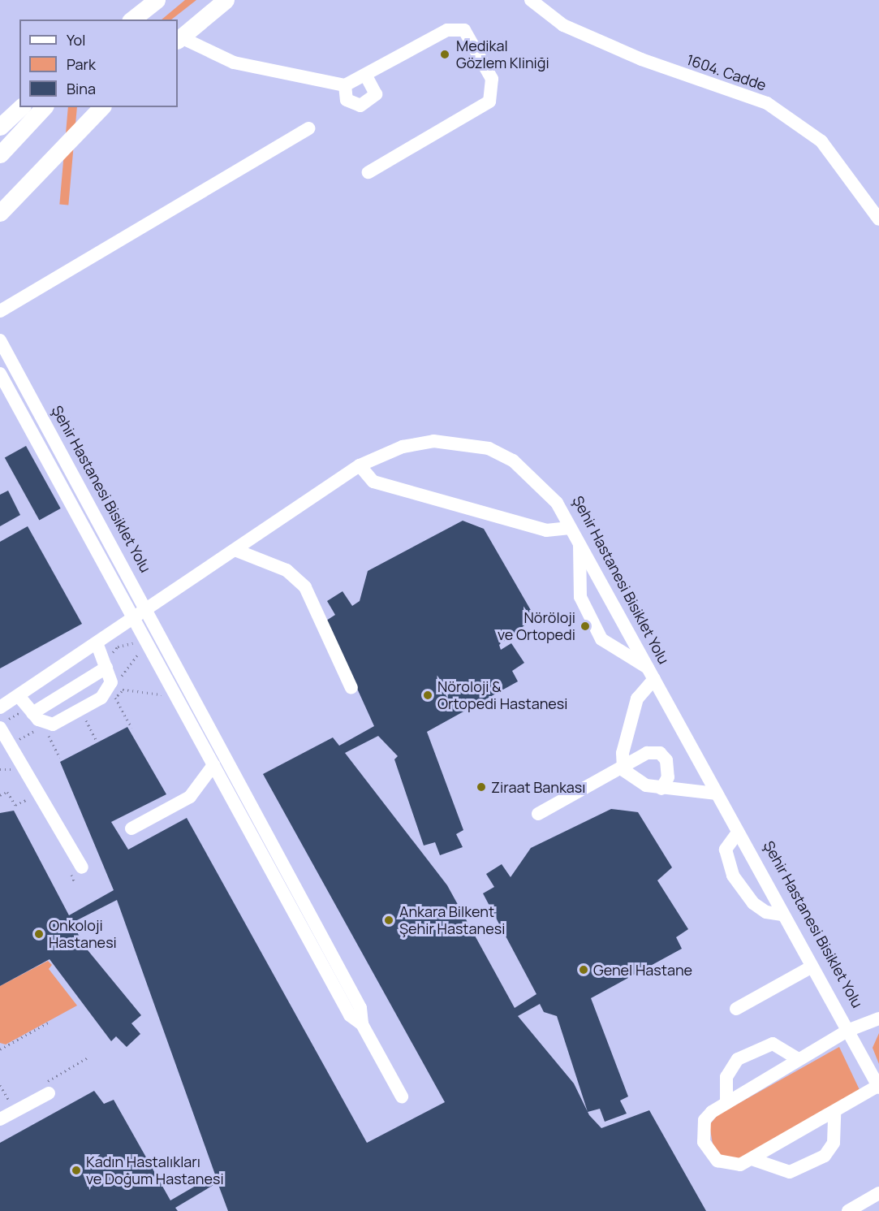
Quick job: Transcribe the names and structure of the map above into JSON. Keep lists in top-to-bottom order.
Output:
{
  "streets": {
    "street": ["1604. Cadde"]
  },
  "places": [
    "Medikal Gözlem Kliniği",
    "Nöröloji ve Ortopedi",
    "Nöroloji & Ortopedi Hastanesi",
    "Ziraat Bankası",
    "Ankara Bilkent Şehir Hastanesi",
    "Onkoloji Hastanesi",
    "Genel Hastane",
    "Kadın Hastalıkları ve Doğum Hastanesi"
  ],
  "legend": ["Yol", "Park", "Bina"]
}
